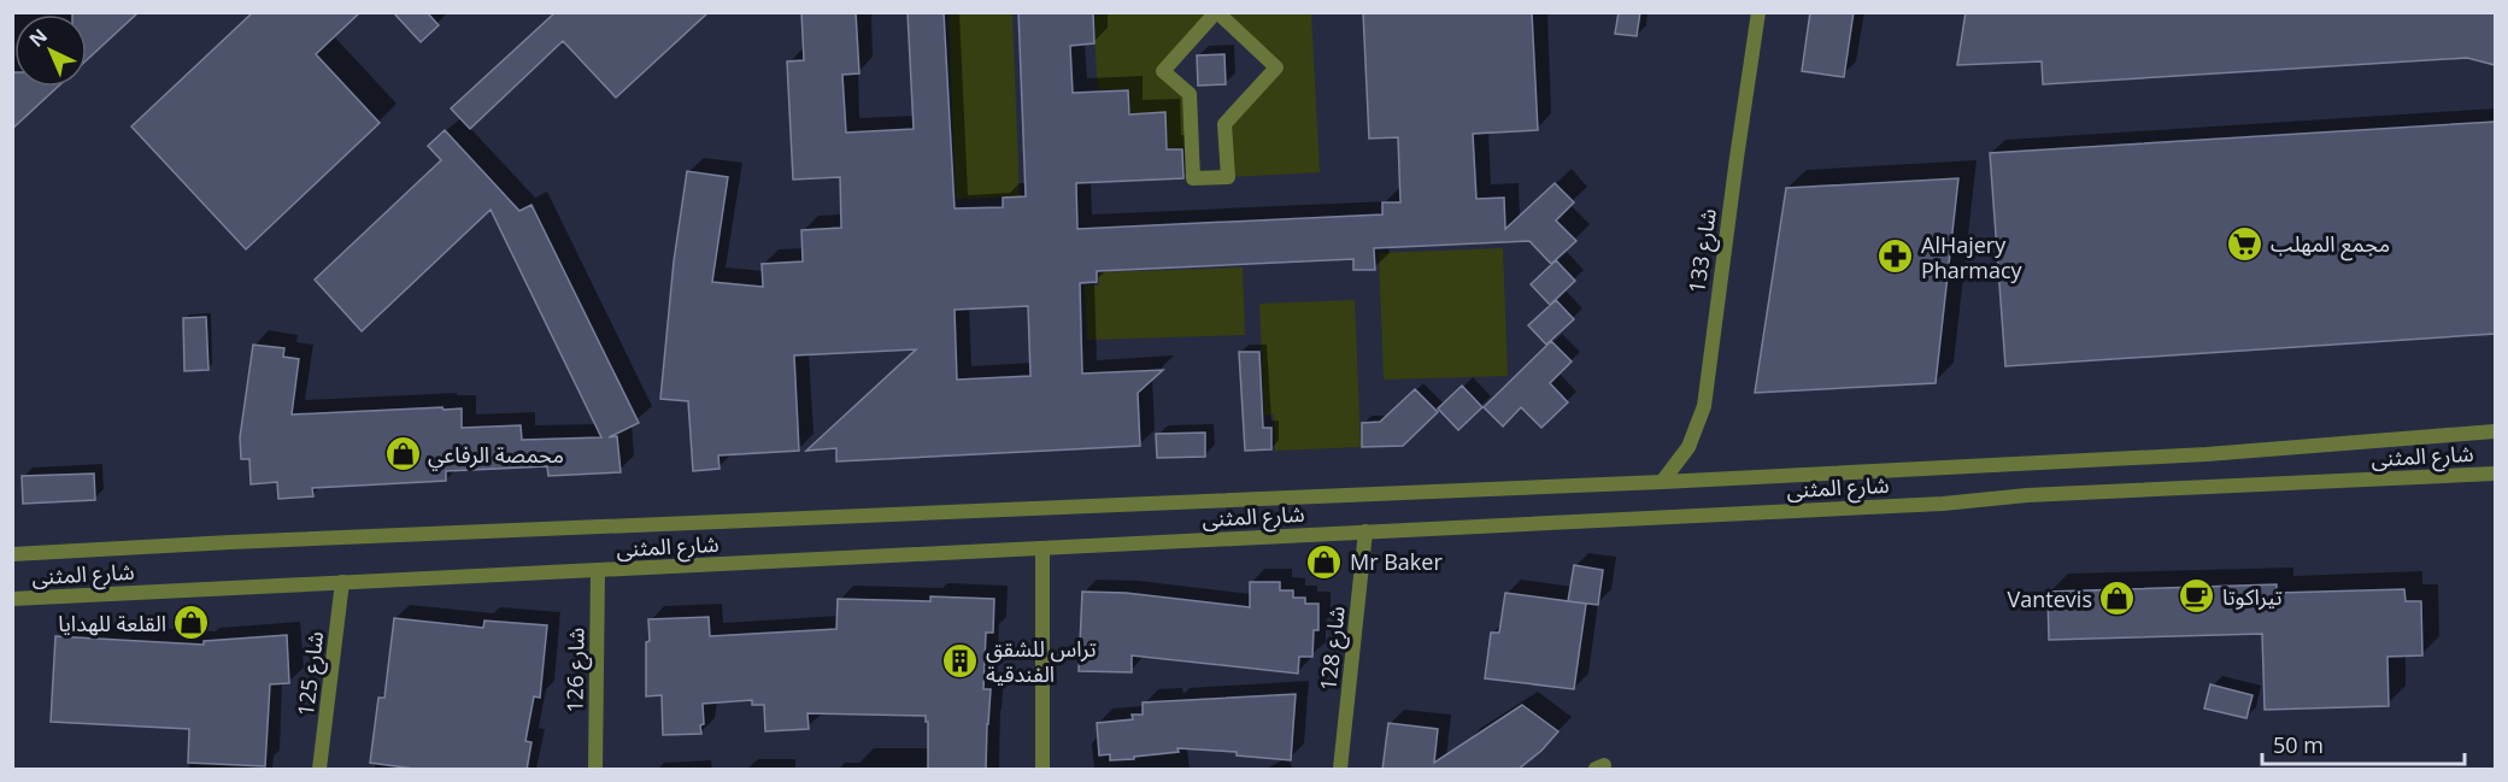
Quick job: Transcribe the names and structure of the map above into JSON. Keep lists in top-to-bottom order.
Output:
{
  "streets": {
    "street": [
      "شارع 133",
      "شارع المثنى",
      "شارع 128",
      "شارع 126",
      "شارع 125"
    ]
  },
  "crossings": [
    ["شارع 133", "شارع المثنى"],
    ["شارع المثنى", "شارع 128"],
    ["شارع المثنى", "شارع 126"],
    ["شارع المثنى", "شارع 125"]
  ],
  "places": {
    "supermarket": ["مجمع المهلب"],
    "pharmacy": ["AlHajery Pharmacy"],
    "shop": [
      "محمصة الرفاعي",
      "Mr Baker",
      "Vantevis",
      "القلعة للهدايا"
    ],
    "cafe": ["تيراكوتا"],
    "building": ["تراس للشقق الفندقية"]
  },
  "scale_bar": "50 m",
  "north": "top left"
}
